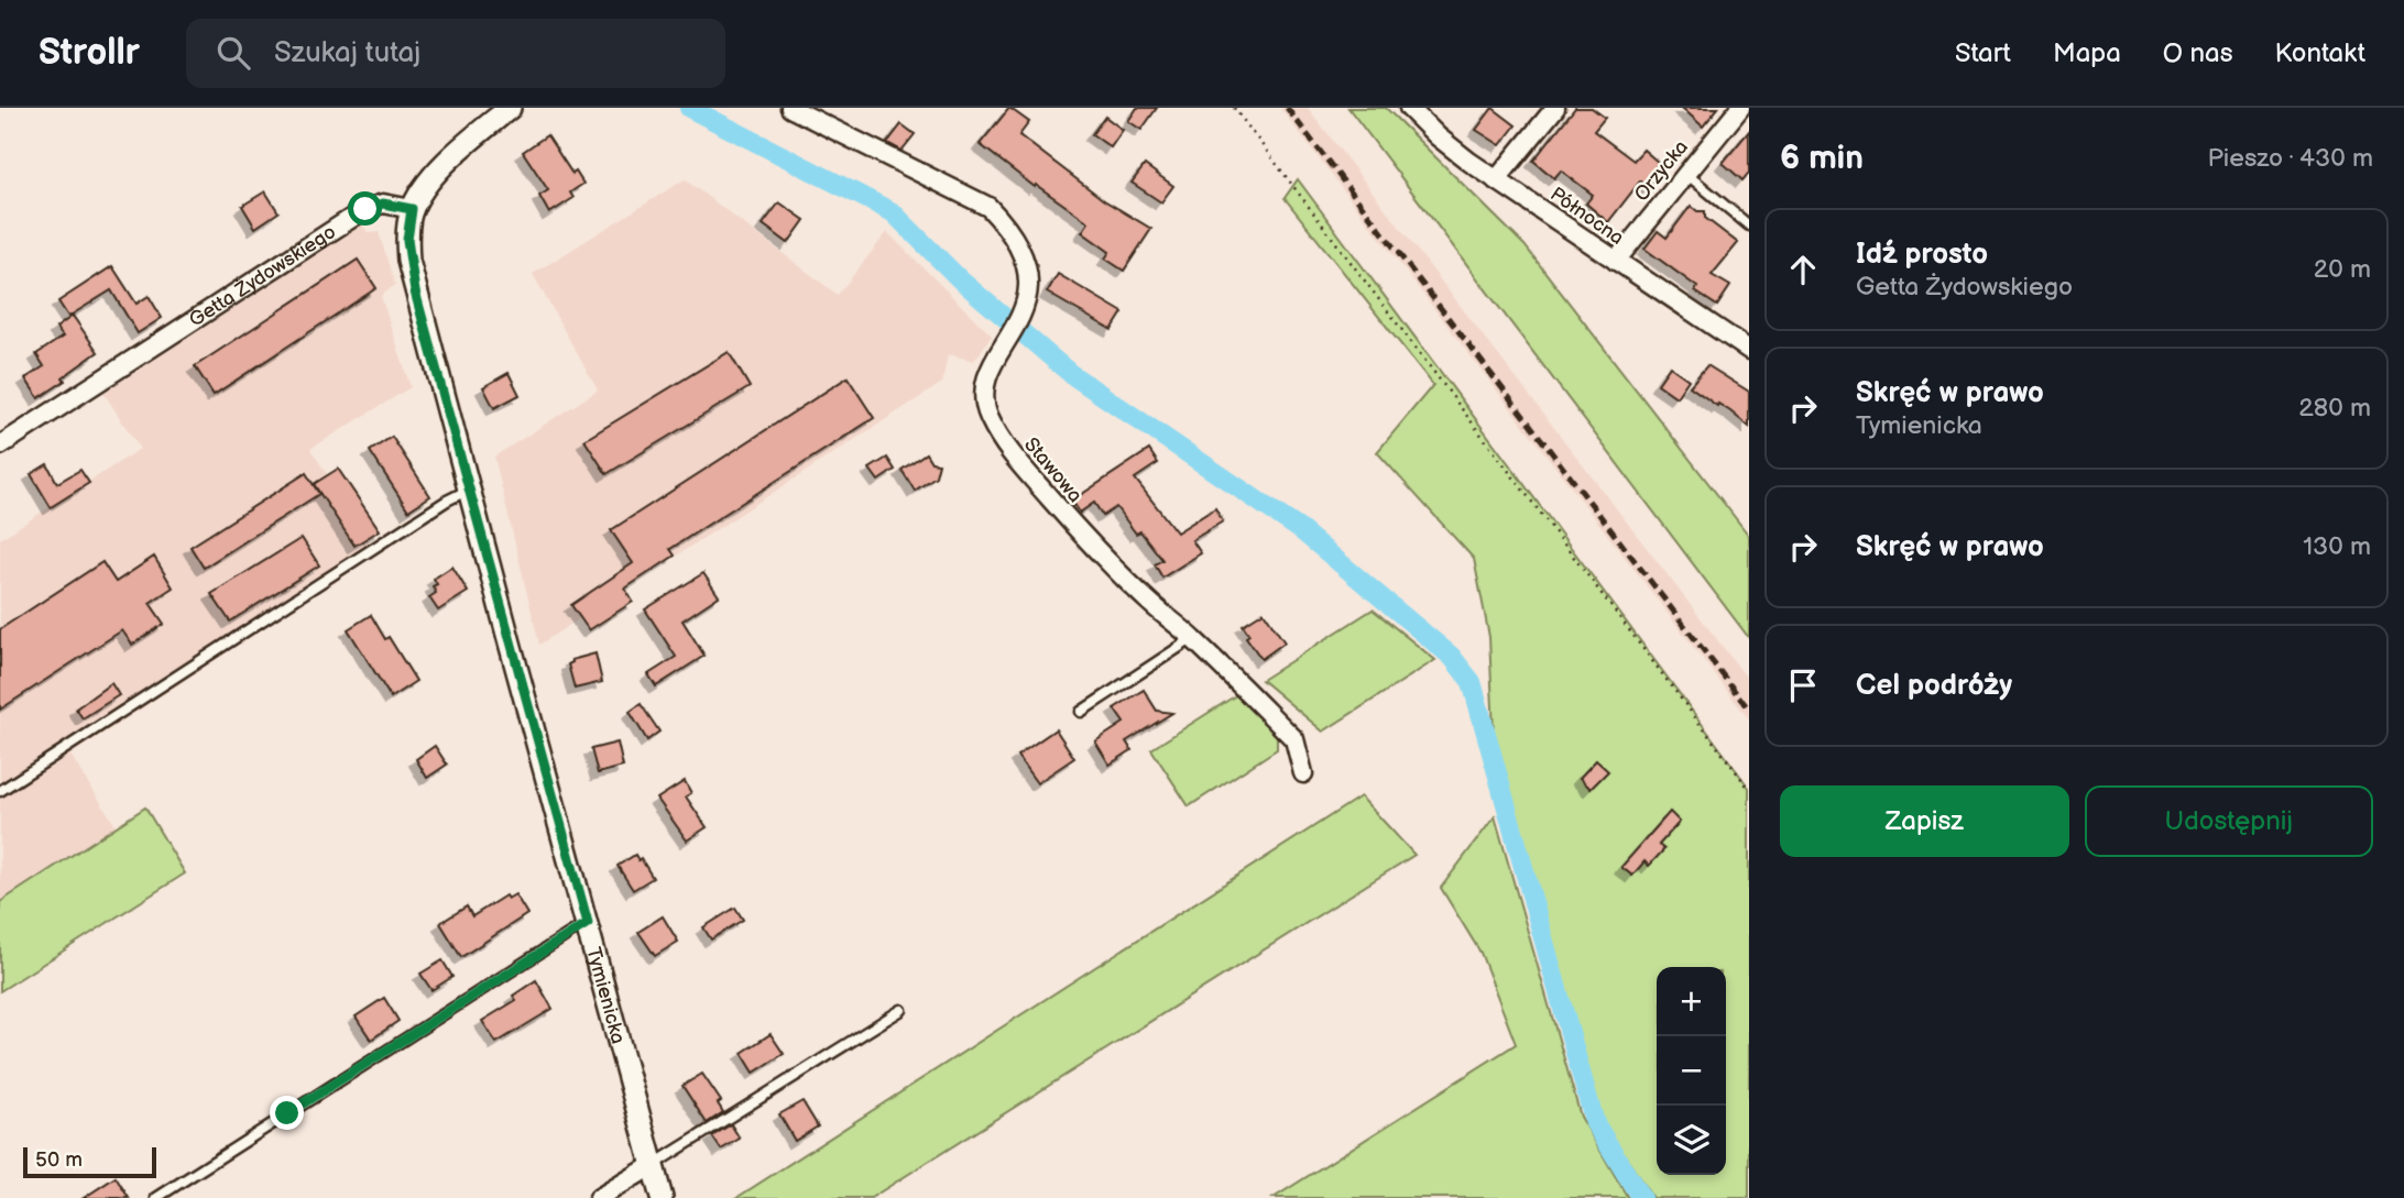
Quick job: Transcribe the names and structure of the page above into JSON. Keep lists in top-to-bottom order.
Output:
{
  "streets": {
    "street": [
      "Orzycka",
      "Północna",
      "Getta Żydowskiego",
      "Stawowa",
      "Tymienicka"
    ]
  },
  "crossings": [
    ["Orzycka", "Północna"],
    ["Getta Żydowskiego", "Tymienicka"]
  ],
  "scale_bar": "50 m",
  "page": {
    "header": "Strollr",
    "search": "Szukaj tutaj",
    "nav": [
      "Start",
      "Mapa",
      "O nas",
      "Kontakt"
    ],
    "heading": ["6 min", "Pieszo · 430 m"],
    "list": [
      ["Idź prosto", "Getta Żydowskiego", "20 m"],
      ["Skręć w prawo", "Tymienicka", "280 m"],
      ["Skręć w prawo", "130 m"],
      "Cel podróży"
    ],
    "buttons": ["Zapisz", "Udostępnij"],
    "map_buttons": ["+", "−"],
    "scale": "50 m"
  }
}
